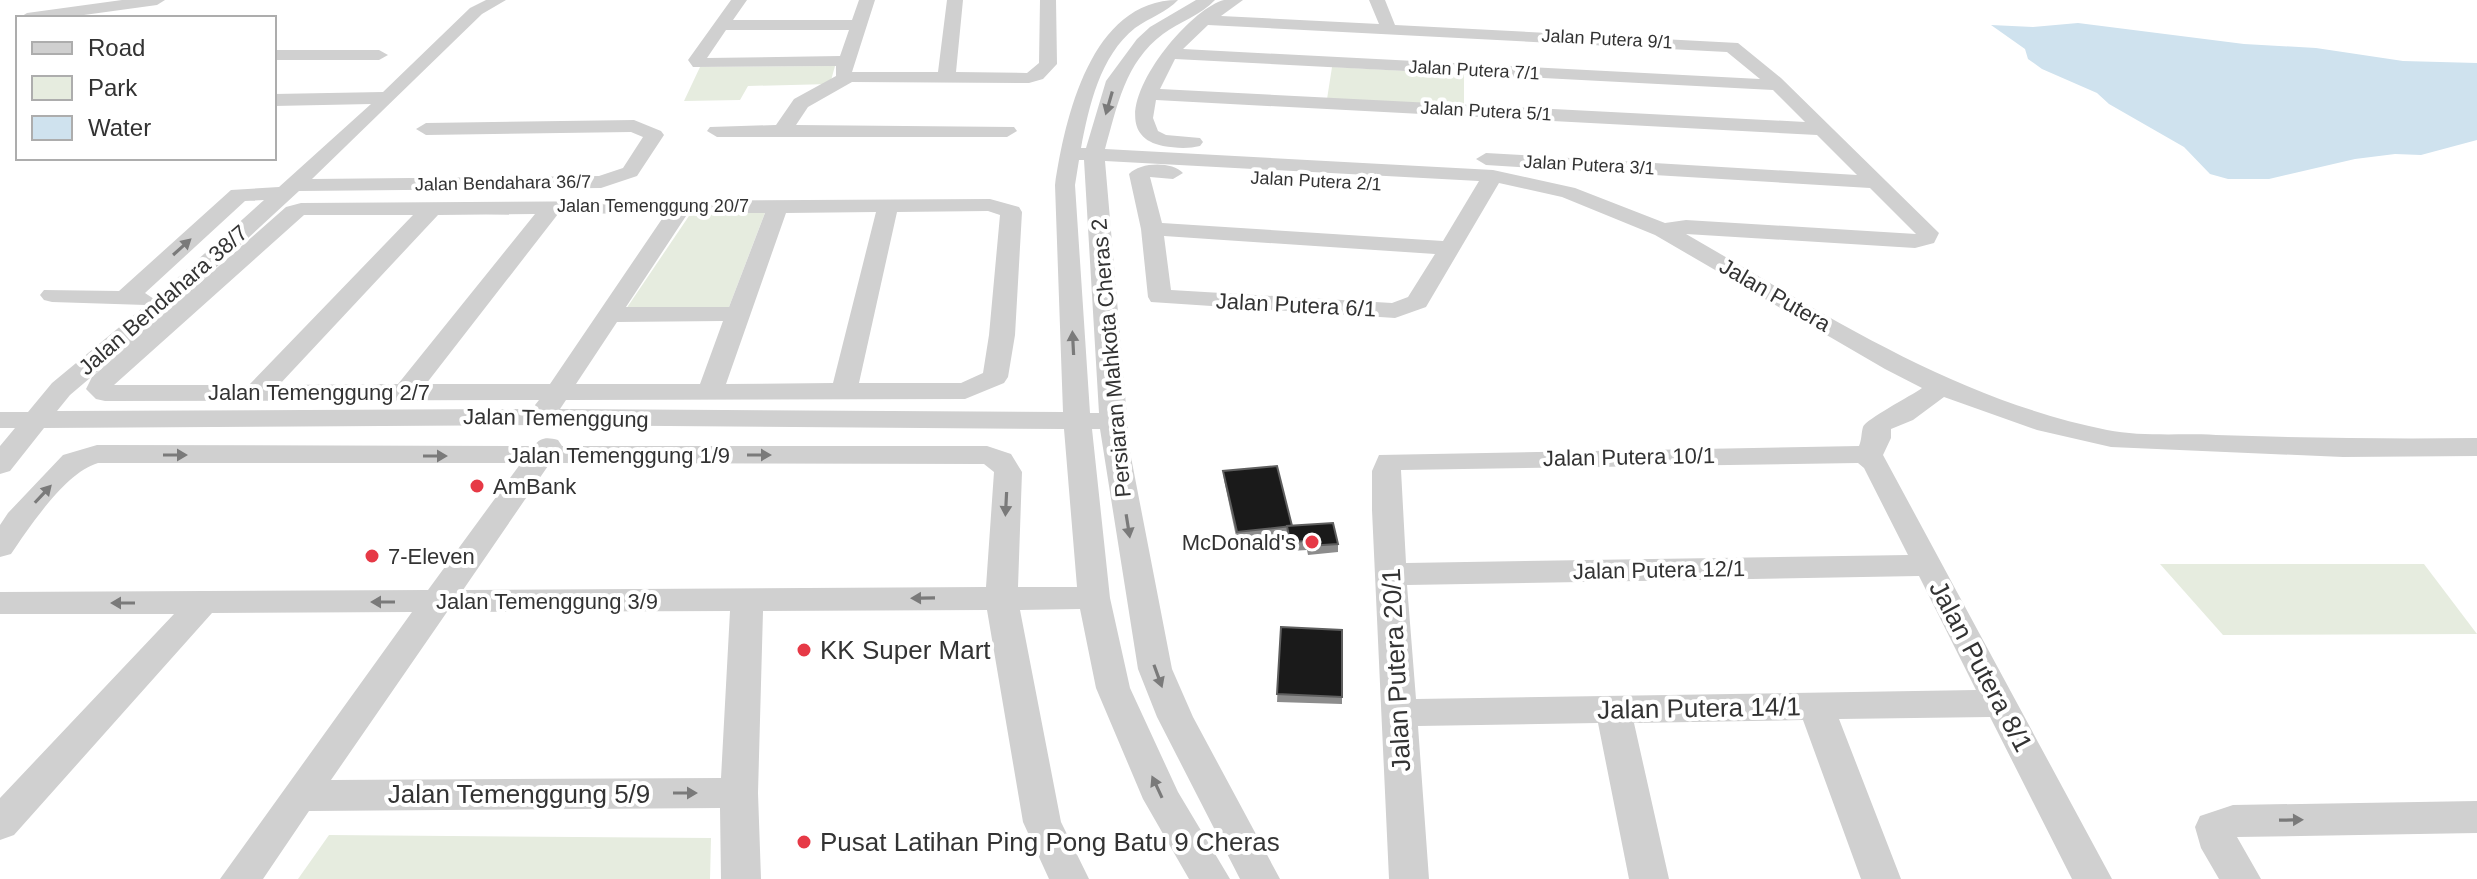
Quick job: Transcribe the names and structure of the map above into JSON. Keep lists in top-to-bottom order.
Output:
{
  "streets": {
    "street": [
      "Jalan Putera 9/1",
      "Jalan Putera 7/1",
      "Jalan Putera 5/1",
      "Jalan Putera 3/1",
      "Jalan Putera 2/1",
      "Jalan Bendahara 36/7",
      "Jalan Temenggung 20/7",
      "Jalan Putera",
      "Jalan Bendahara 38/7",
      "Jalan Putera 6/1",
      "Persiaran Mahkota Cheras 2",
      "Jalan Temenggung 2/7",
      "Jalan Temenggung",
      "Jalan Temenggung 1/9",
      "Jalan Putera 10/1",
      "Jalan Putera 12/1",
      "Jalan Temenggung 3/9",
      "Jalan Putera 8/1",
      "Jalan Putera 20/1",
      "Jalan Putera 14/1",
      "Jalan Temenggung 5/9"
    ]
  },
  "crossings": [
    ["Jalan Putera 9/1", "Jalan Putera 7/1"],
    ["Jalan Putera 9/1", "Jalan Putera 5/1"],
    ["Jalan Putera 9/1", "Jalan Putera 3/1"],
    ["Jalan Putera 9/1", "Jalan Putera"],
    ["Jalan Putera 7/1", "Jalan Putera 3/1"],
    ["Jalan Putera 5/1", "Jalan Putera 3/1"],
    ["Jalan Putera 3/1", "Jalan Putera"],
    ["Jalan Putera 2/1", "Jalan Putera"],
    ["Jalan Putera 2/1", "Jalan Putera 6/1"],
    ["Jalan Bendahara 36/7", "Jalan Temenggung 20/7"],
    ["Jalan Bendahara 36/7", "Jalan Bendahara 38/7"],
    ["Jalan Bendahara 36/7", "Jalan Temenggung 2/7"],
    ["Jalan Temenggung 20/7", "Jalan Bendahara 38/7"],
    ["Jalan Temenggung 20/7", "Jalan Temenggung 2/7"],
    ["Jalan Putera", "Jalan Putera 6/1"],
    ["Jalan Putera", "Persiaran Mahkota Cheras 2"],
    ["Jalan Bendahara 38/7", "Jalan Temenggung 2/7"],
    ["Jalan Bendahara 38/7", "Jalan Temenggung"],
    ["Persiaran Mahkota Cheras 2", "Jalan Temenggung"],
    ["Persiaran Mahkota Cheras 2", "Jalan Temenggung 3/9"],
    ["Jalan Temenggung 2/7", "Jalan Temenggung"],
    ["Jalan Temenggung 1/9", "Jalan Temenggung 3/9"],
    ["Jalan Putera 10/1", "Jalan Putera 8/1"],
    ["Jalan Putera 10/1", "Jalan Putera 20/1"],
    ["Jalan Putera 12/1", "Jalan Putera 8/1"],
    ["Jalan Putera 12/1", "Jalan Putera 20/1"],
    ["Jalan Putera 8/1", "Jalan Putera 14/1"],
    ["Jalan Putera 20/1", "Jalan Putera 14/1"]
  ],
  "one_way": ["Jalan Temenggung 1/9", "Jalan Temenggung 3/9", "Jalan Temenggung 5/9"],
  "places": [
    "AmBank",
    "McDonald's",
    "7-Eleven",
    "KK Super Mart",
    "Pusat Latihan Ping Pong Batu 9 Cheras"
  ],
  "legend": ["Road", "Park", "Water"]
}
